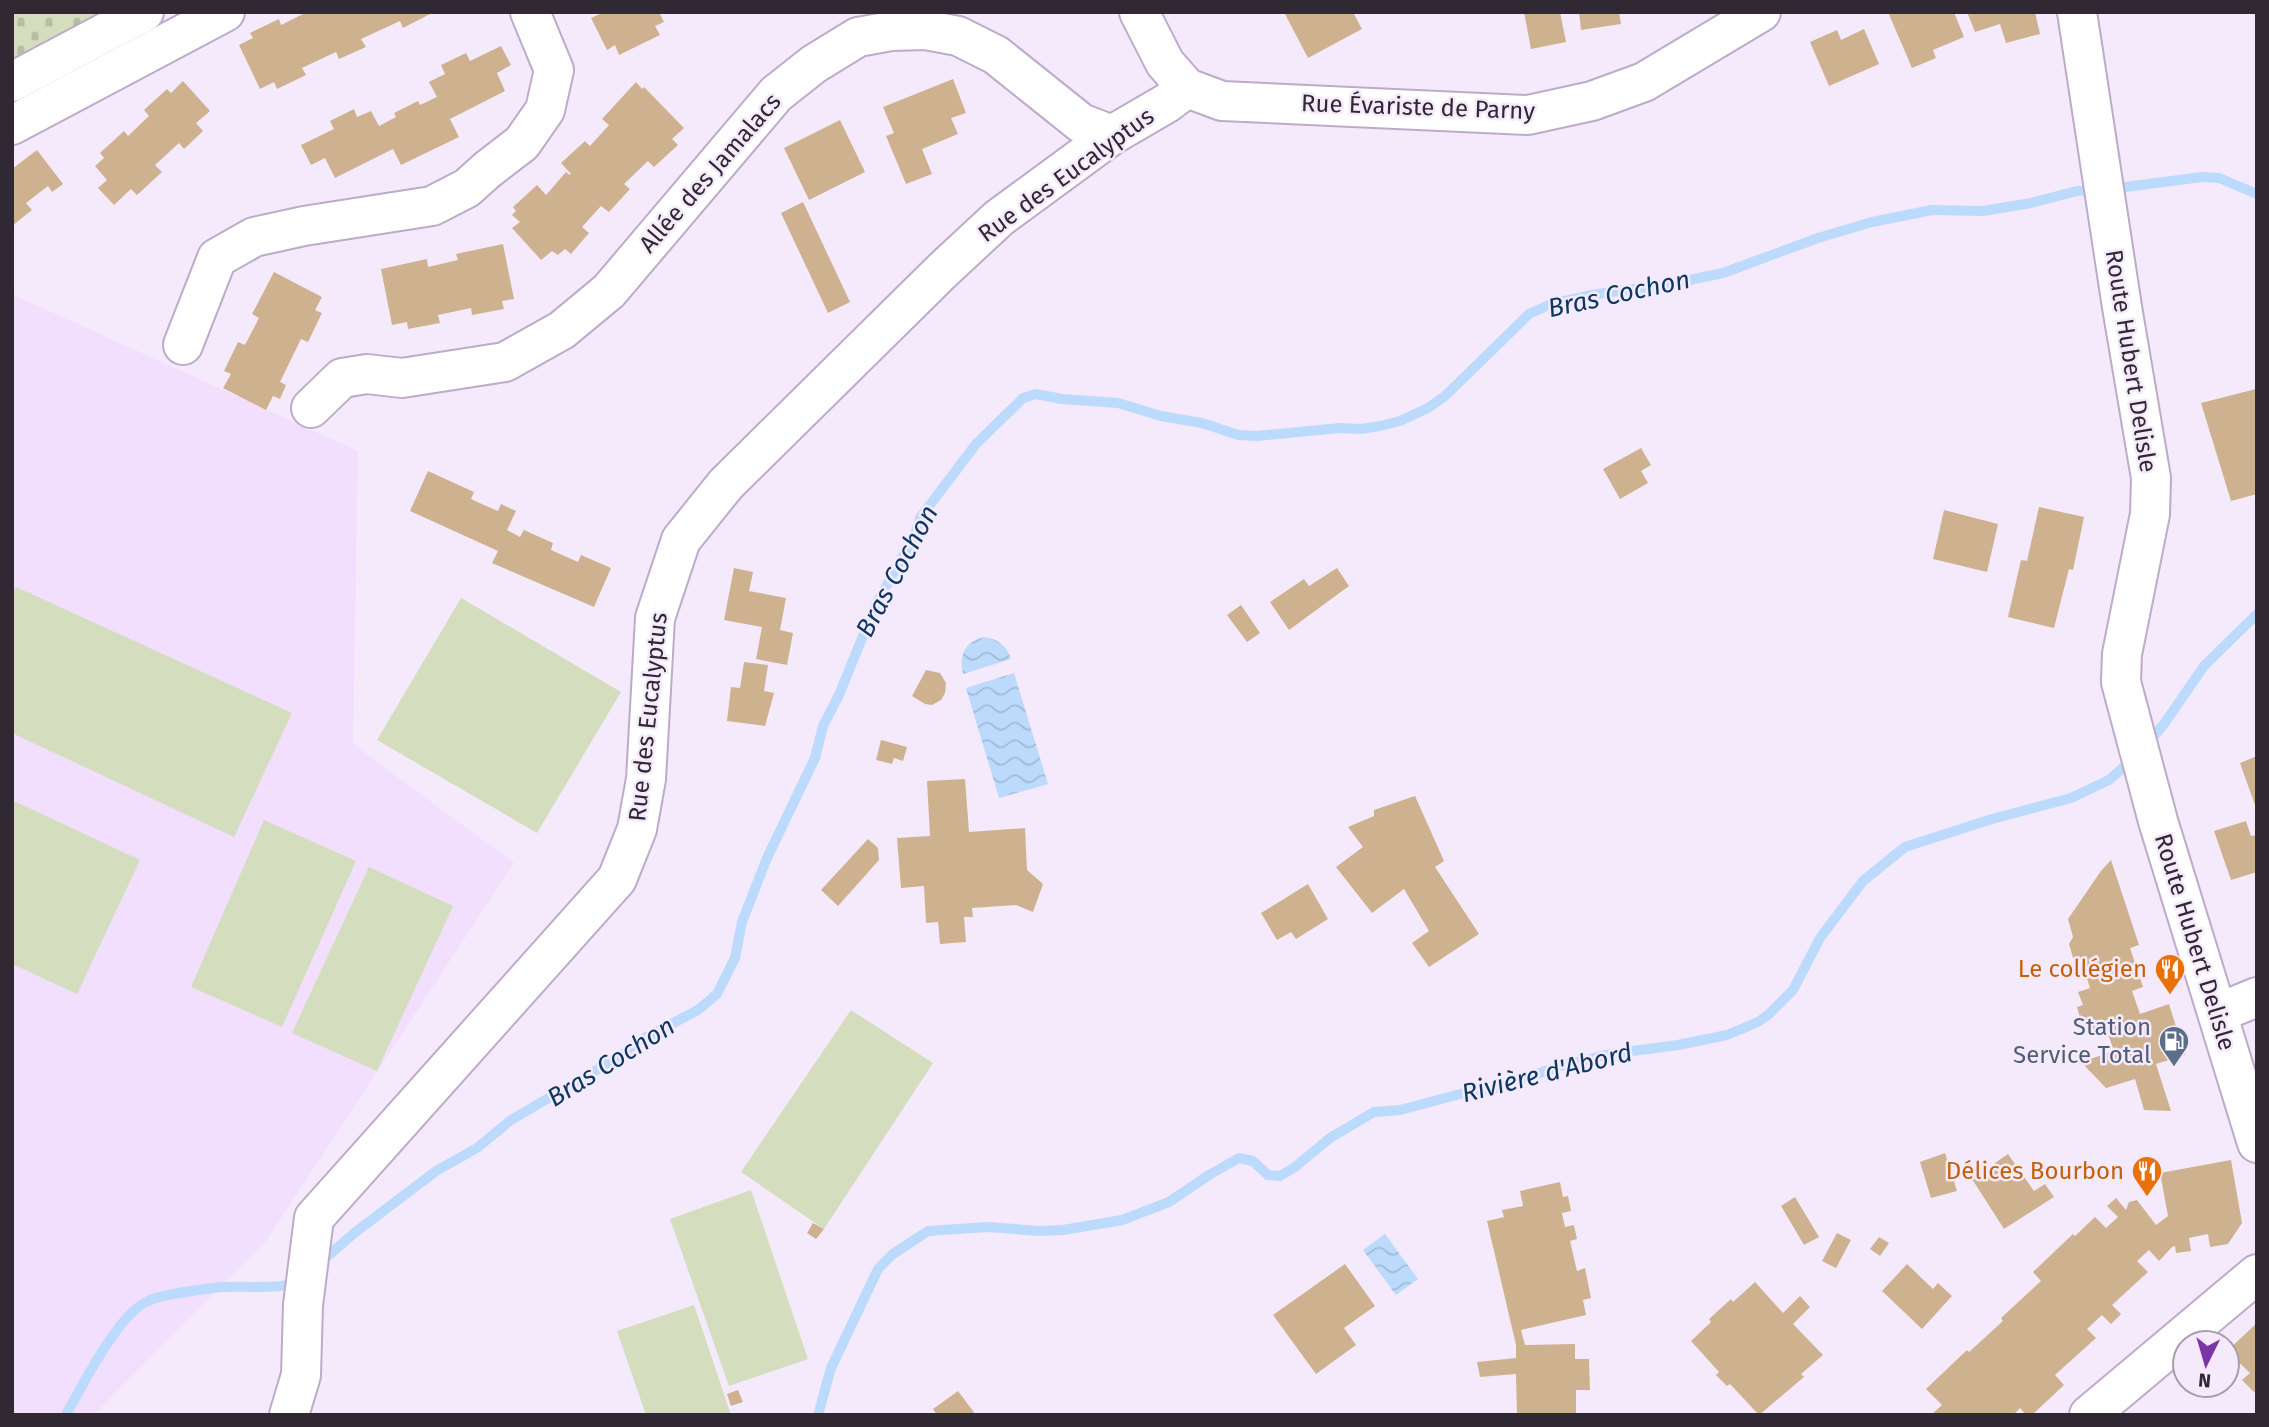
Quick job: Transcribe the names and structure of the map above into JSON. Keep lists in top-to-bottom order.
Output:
{
  "streets": {
    "street": [
      "Rue Évariste de Parny",
      "Allée des Jamalacs",
      "Rue des Eucalyptus",
      "Route Hubert Delisle"
    ]
  },
  "crossings": [
    ["Rue Évariste de Parny", "Rue des Eucalyptus"],
    ["Allée des Jamalacs", "Rue des Eucalyptus"]
  ],
  "water": ["Bras Cochon", "Rivière d'Abord"],
  "places": {
    "restaurant": ["Le collégien", "Délices Bourbon"],
    "fuel station": ["Station Service Total"]
  },
  "north": "bottom"
}
